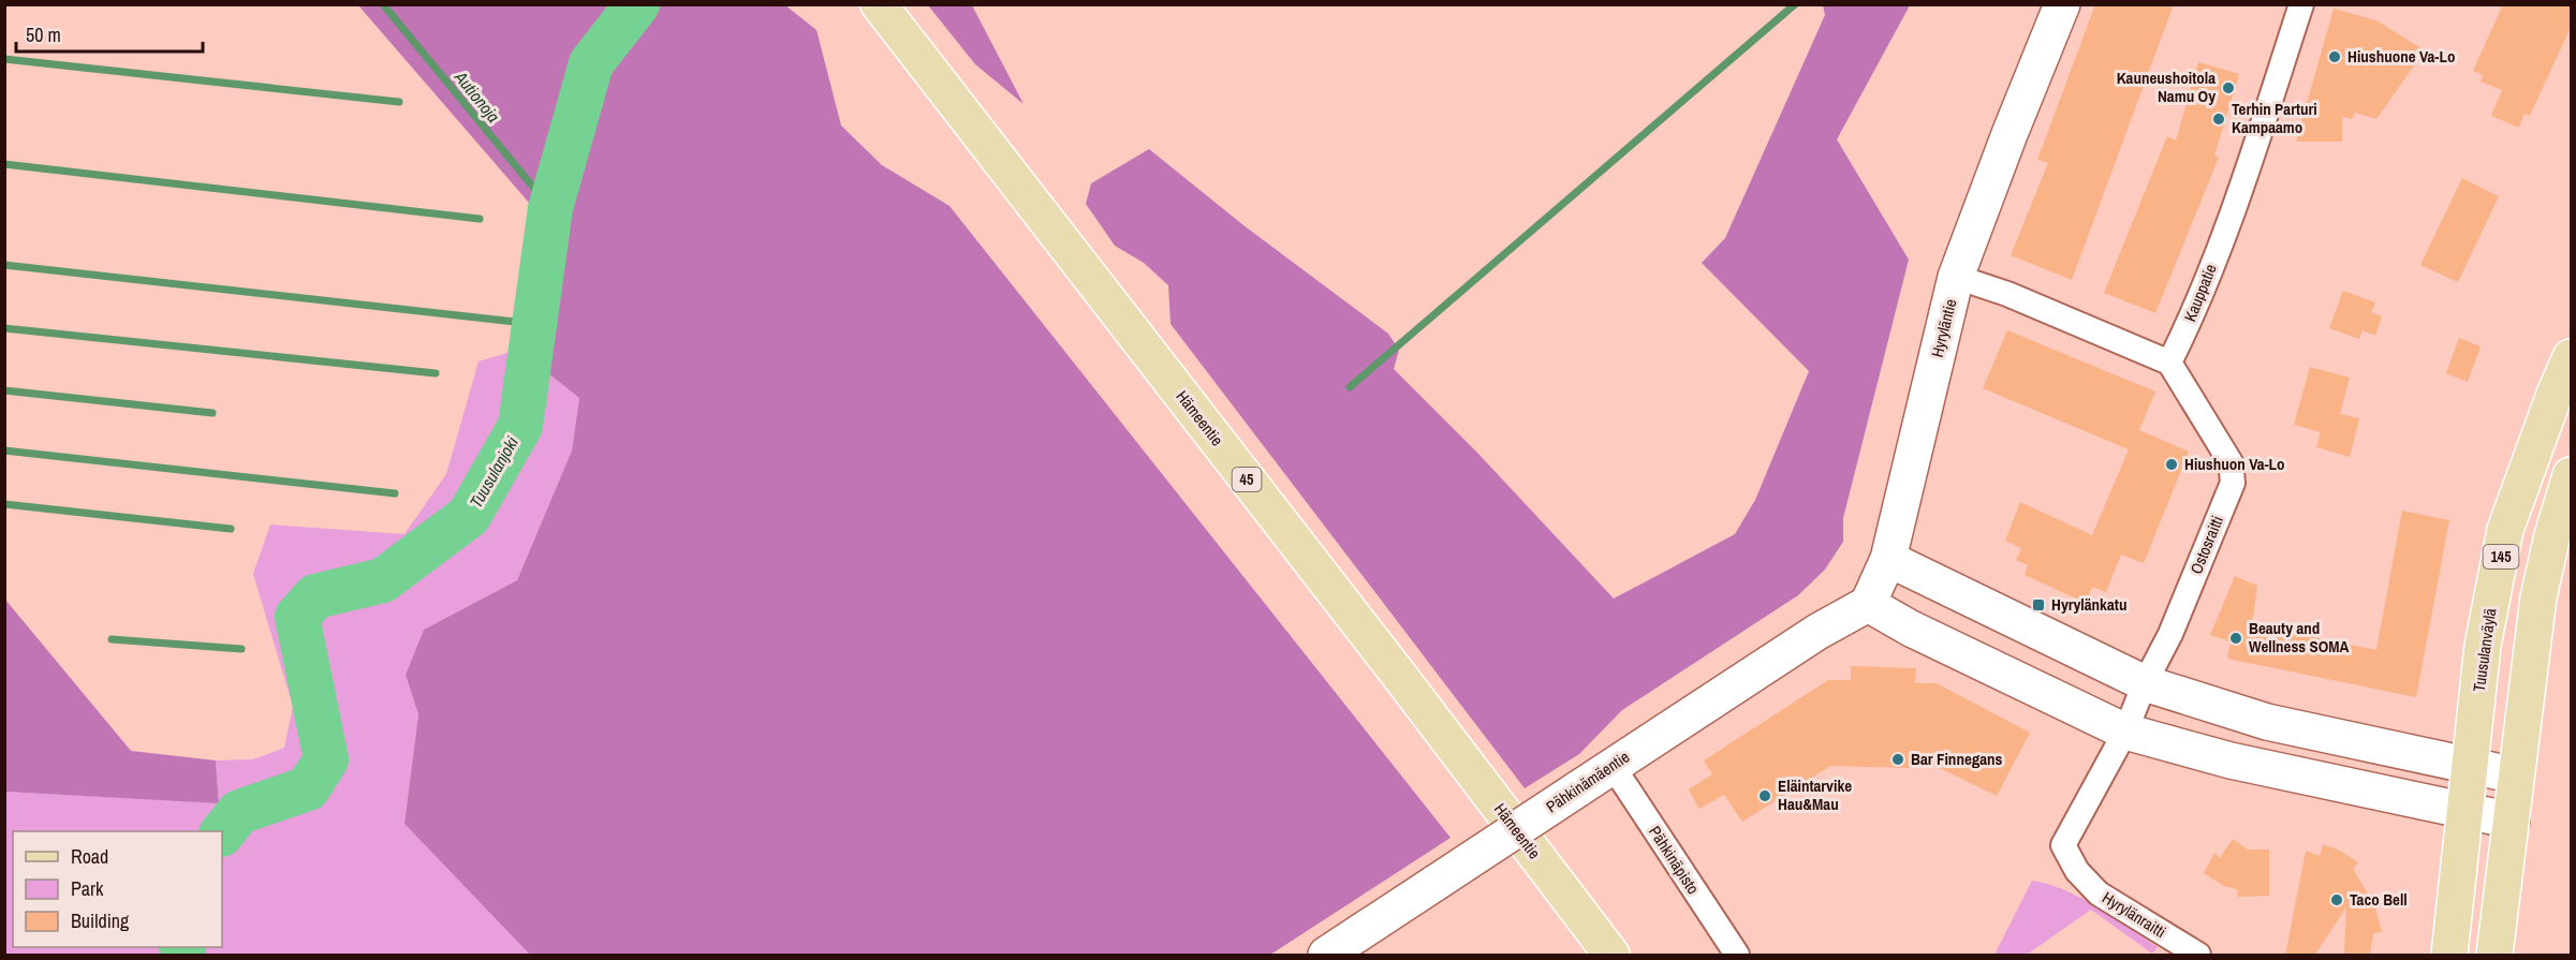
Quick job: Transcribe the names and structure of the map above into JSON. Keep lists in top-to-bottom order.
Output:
{
  "streets": {
    "main road": [
      "Hämeentie",
      "45",
      "145",
      "Tuusulanväylä"
    ],
    "street": [
      "Kauppatie",
      "Hyryläntie",
      "Ostosraitti",
      "Pähkinämäentie",
      "Pähkinäpisto",
      "Hyrylänraitti"
    ]
  },
  "crossings": [
    ["Kauppatie", "Ostosraitti"],
    ["Hyryläntie", "Pähkinämäentie"],
    ["Ostosraitti", "Hyrylänraitti"],
    ["Pähkinämäentie", "Pähkinäpisto"]
  ],
  "water": ["Autionoja", "Tuusulanjoki"],
  "places": {
    "other": [
      "Hiushuone Va-Lo",
      "Kauneushoitola Namu Oy",
      "Terhin Parturi Kampaamo",
      "Hiushuon Va-Lo",
      "Beauty and Wellness SOMA",
      "Bar Finnegans",
      "Eläintarvike Hau&Mau",
      "Taco Bell"
    ],
    "transit": ["Hyrylänkatu"]
  },
  "legend": ["Road", "Park", "Building"],
  "scale_bar": "50 m"
}
